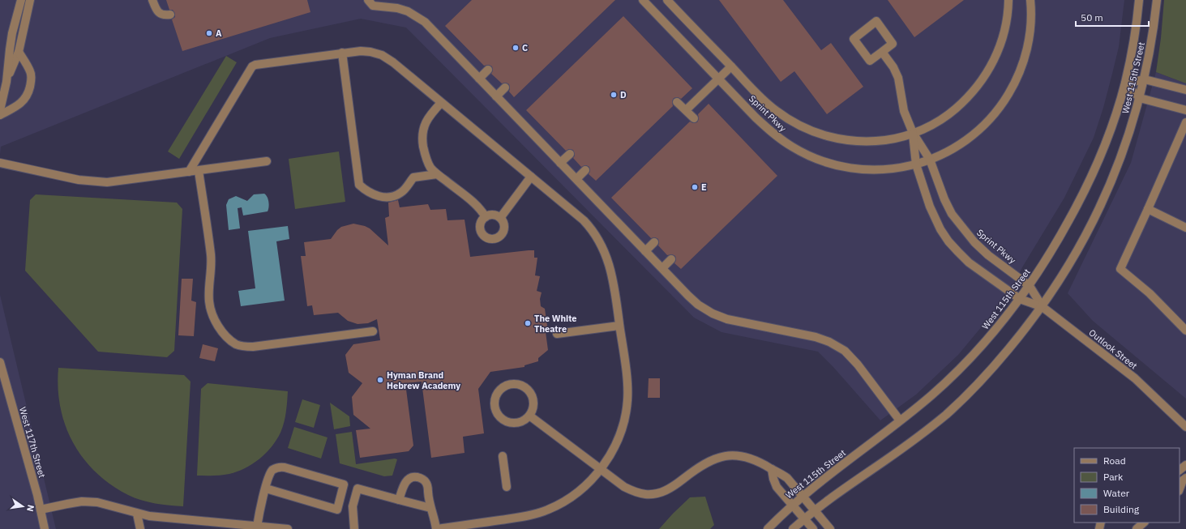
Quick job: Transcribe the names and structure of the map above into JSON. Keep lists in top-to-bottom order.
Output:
{
  "streets": {
    "street": [
      "West 115th Street",
      "Sprint Pkwy",
      "Outlook Street",
      "West 117th Street"
    ]
  },
  "crossings": [
    ["West 115th Street", "Sprint Pkwy"],
    ["West 115th Street", "Outlook Street"],
    ["Sprint Pkwy", "Outlook Street"]
  ],
  "places": [
    "A",
    "C",
    "D",
    "E",
    "The White Theatre",
    "Hyman Brand Hebrew Academy"
  ],
  "legend": [
    "Road",
    "Park",
    "Water",
    "Building"
  ],
  "scale_bar": "50 m",
  "north": "right"
}
